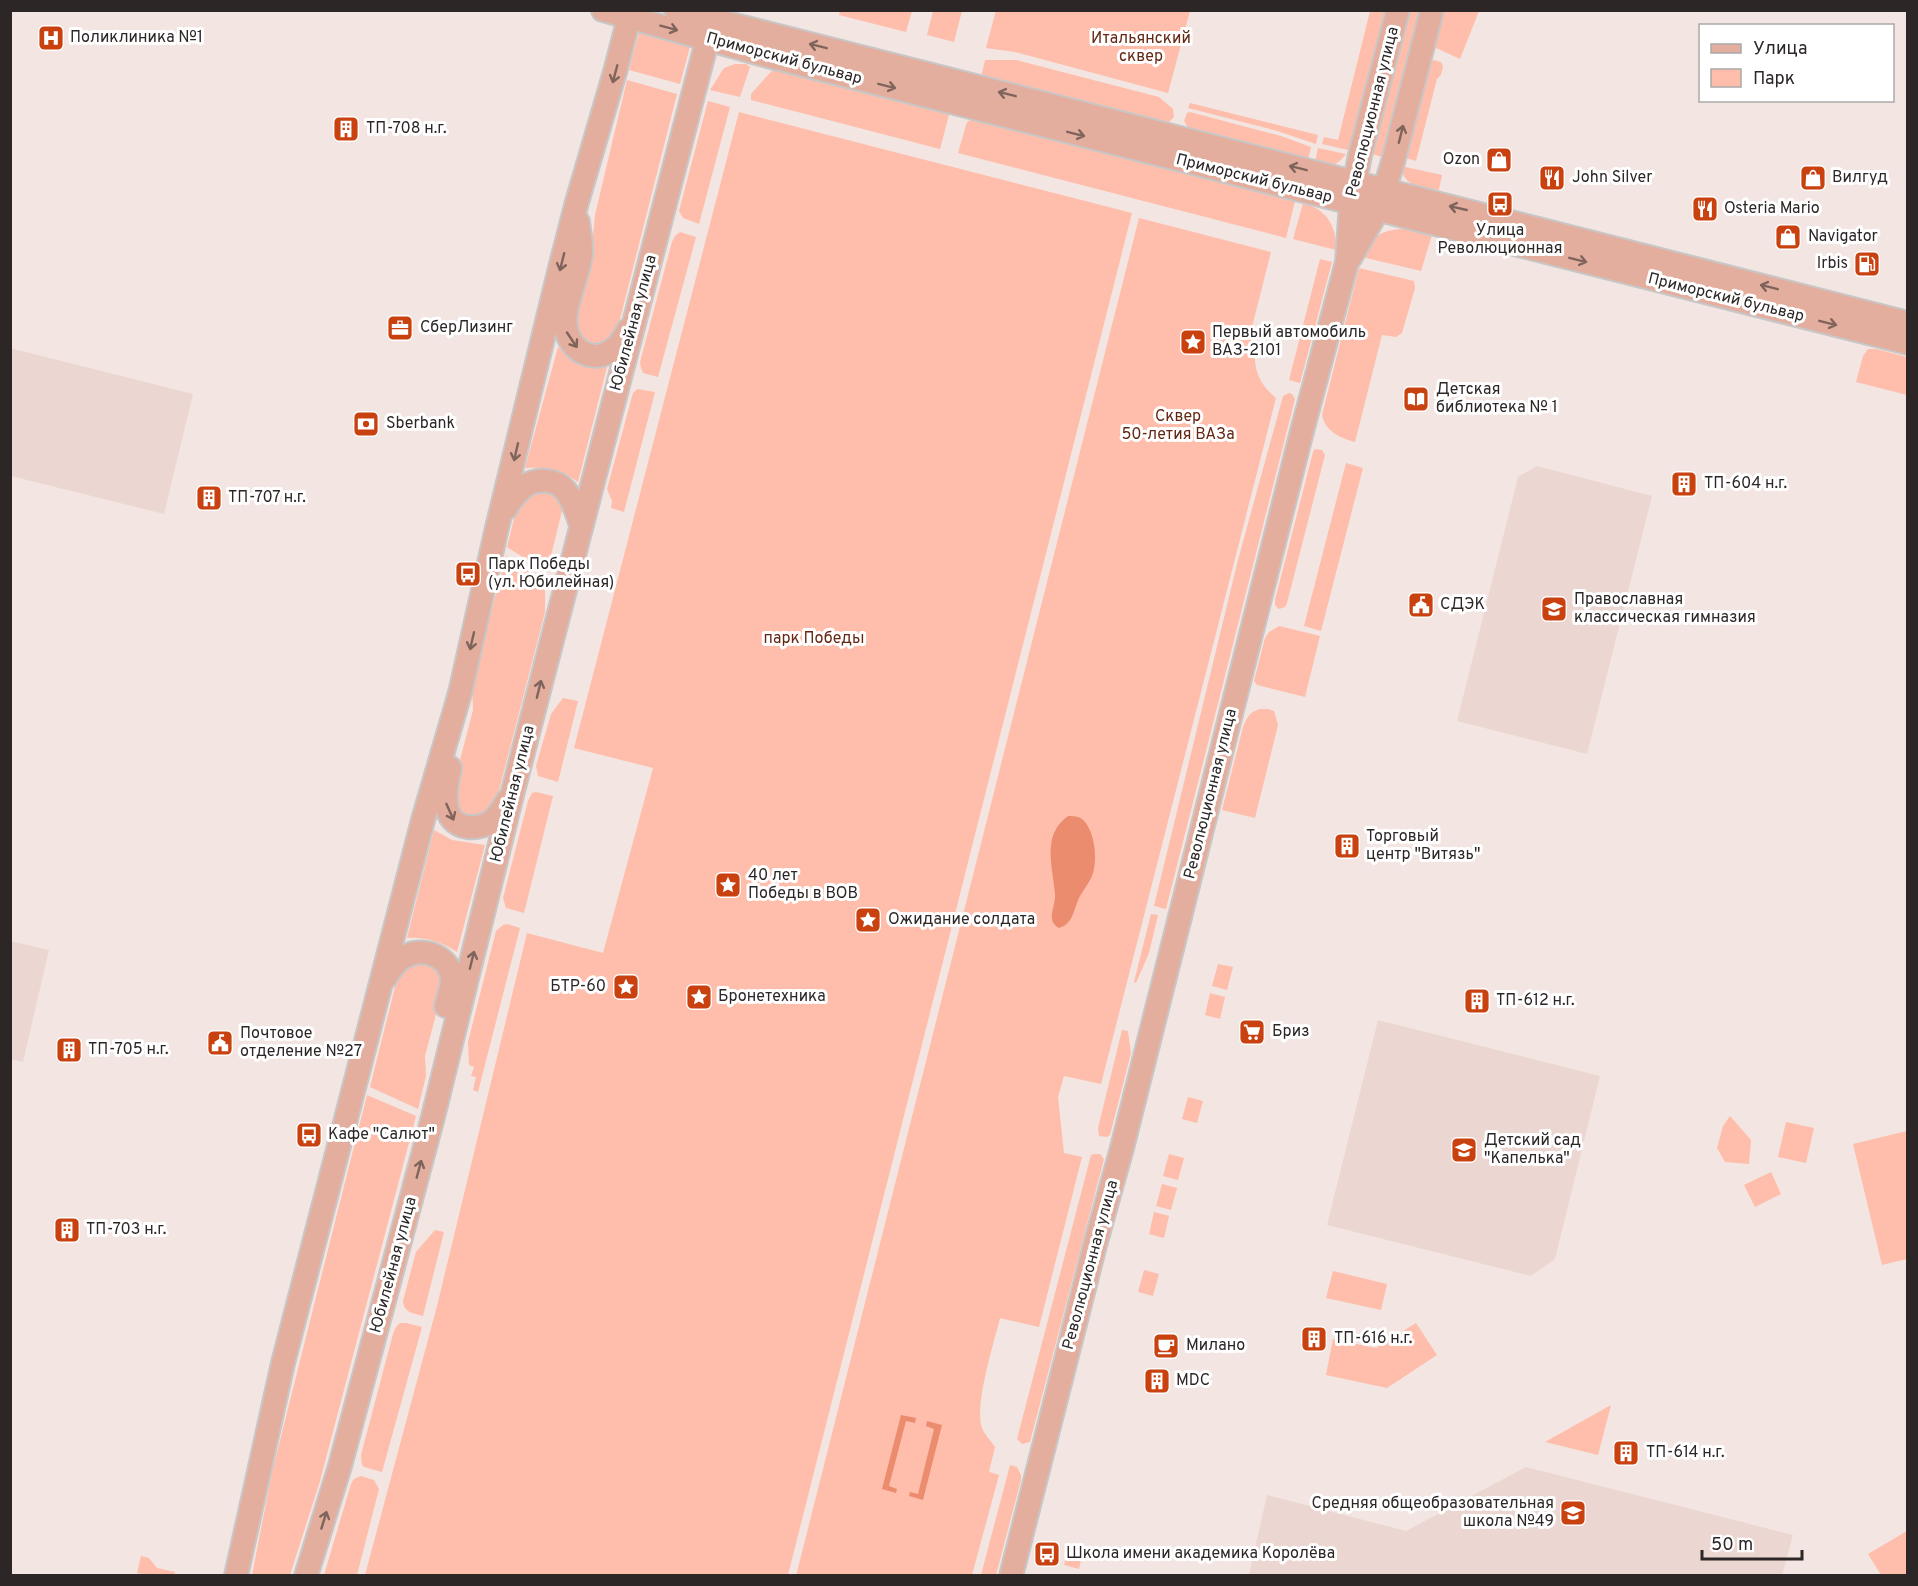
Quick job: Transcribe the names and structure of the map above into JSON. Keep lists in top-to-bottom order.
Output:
{
  "streets": {
    "main road": ["Приморский бульвар", "Революционная улица", "Юбилейная улица"]
  },
  "crossings": [
    ["Приморский бульвар", "Революционная улица"],
    ["Приморский бульвар", "Юбилейная улица"]
  ],
  "parks": ["Итальянский сквер", "Сквер 50-летия ВАЗа", "парк Победы"],
  "places": {
    "hospital": ["Поликлиника №1"],
    "building": [
      "ТП-708 н.г.",
      "ТП-604 н.г.",
      "ТП-707 н.г.",
      "Торговый центр \"Витязь\"",
      "ТП-612 н.г.",
      "ТП-705 н.г.",
      "ТП-703 н.г.",
      "ТП-616 н.г.",
      "MDC",
      "ТП-614 н.г."
    ],
    "shop": ["Ozon", "Вилгуд", "Navigator"],
    "restaurant": ["John Silver", "Osteria Mario"],
    "bus stop": [
      "Улица Революционная",
      "Парк Победы (ул. Юбилейная)",
      "Кафе \"Салют\"",
      "Школа имени академика Королёва"
    ],
    "fuel station": ["Irbis"],
    "office": ["СберЛизинг"],
    "place": [
      "Первый автомобиль ВАЗ-2101",
      "40 лет Победы в ВОВ",
      "Ожидание солдата",
      "БТР-60",
      "Бронетехника"
    ],
    "library": ["Детская библиотека № 1"],
    "bank": ["Sberbank"],
    "public building": ["СДЭК", "Почтовое отделение №27"],
    "school or university": ["Православная классическая гимназия", "Детский сад \"Капелька\"", "Средняя общеобразовательная школа №49"],
    "supermarket": ["Бриз"],
    "cafe": ["Милано"]
  },
  "legend": ["Улица", "Парк"],
  "scale_bar": "50 m"
}
